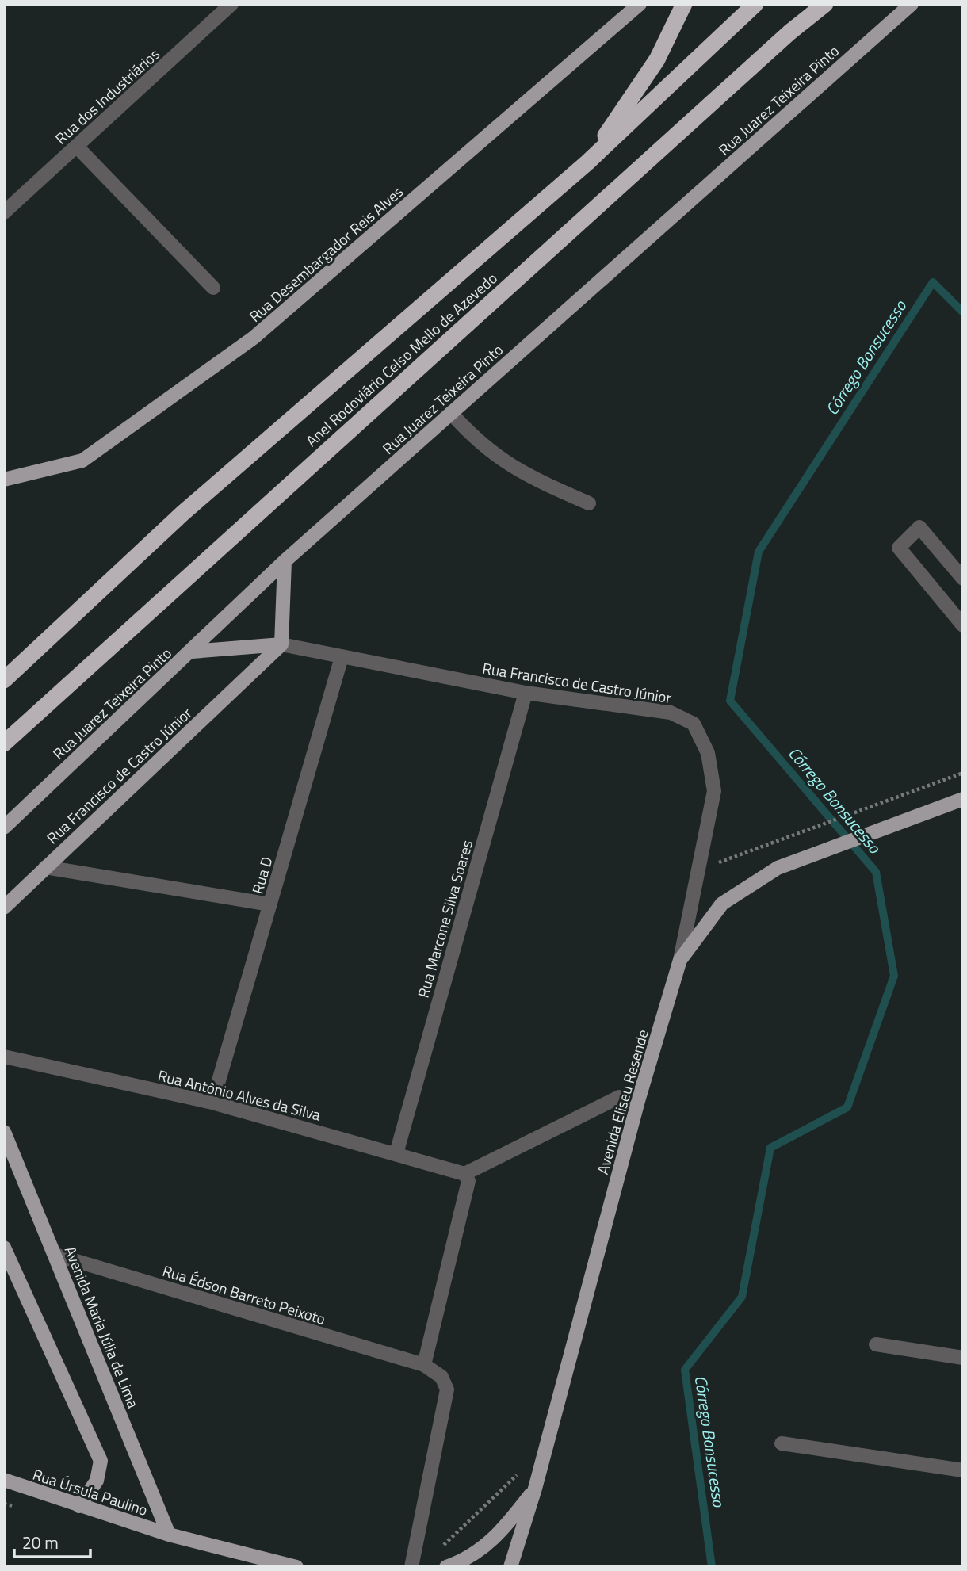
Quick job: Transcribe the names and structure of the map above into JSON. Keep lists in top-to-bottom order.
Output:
{
  "streets": {
    "highway": ["Anel Rodoviário Celso Mello de Azevedo"],
    "main road": [
      "Rua Juarez Teixeira Pinto",
      "Rua Desembargador Reis Alves",
      "Rua Francisco de Castro Júnior",
      "Avenida Eliseu Resende",
      "Avenida Maria Júlia de Lima",
      "Rua Úrsula Paulino"
    ],
    "street": [
      "Rua dos Industriários",
      "Rua D",
      "Rua Marcone Silva Soares",
      "Rua Antônio Alves da Silva",
      "Rua Édson Barreto Peixoto"
    ]
  },
  "crossings": [
    ["Rua Francisco de Castro Júnior", "Rua D"],
    ["Rua Francisco de Castro Júnior", "Rua Marcone Silva Soares"],
    ["Rua Francisco de Castro Júnior", "Avenida Eliseu Resende"],
    ["Rua D", "Rua Antônio Alves da Silva"],
    ["Rua Marcone Silva Soares", "Rua Antônio Alves da Silva"],
    ["Rua Édson Barreto Peixoto", "Avenida Maria Júlia de Lima"],
    ["Avenida Maria Júlia de Lima", "Rua Úrsula Paulino"]
  ],
  "water": ["Córrego Bonsucesso"],
  "scale_bar": "20 m"
}
